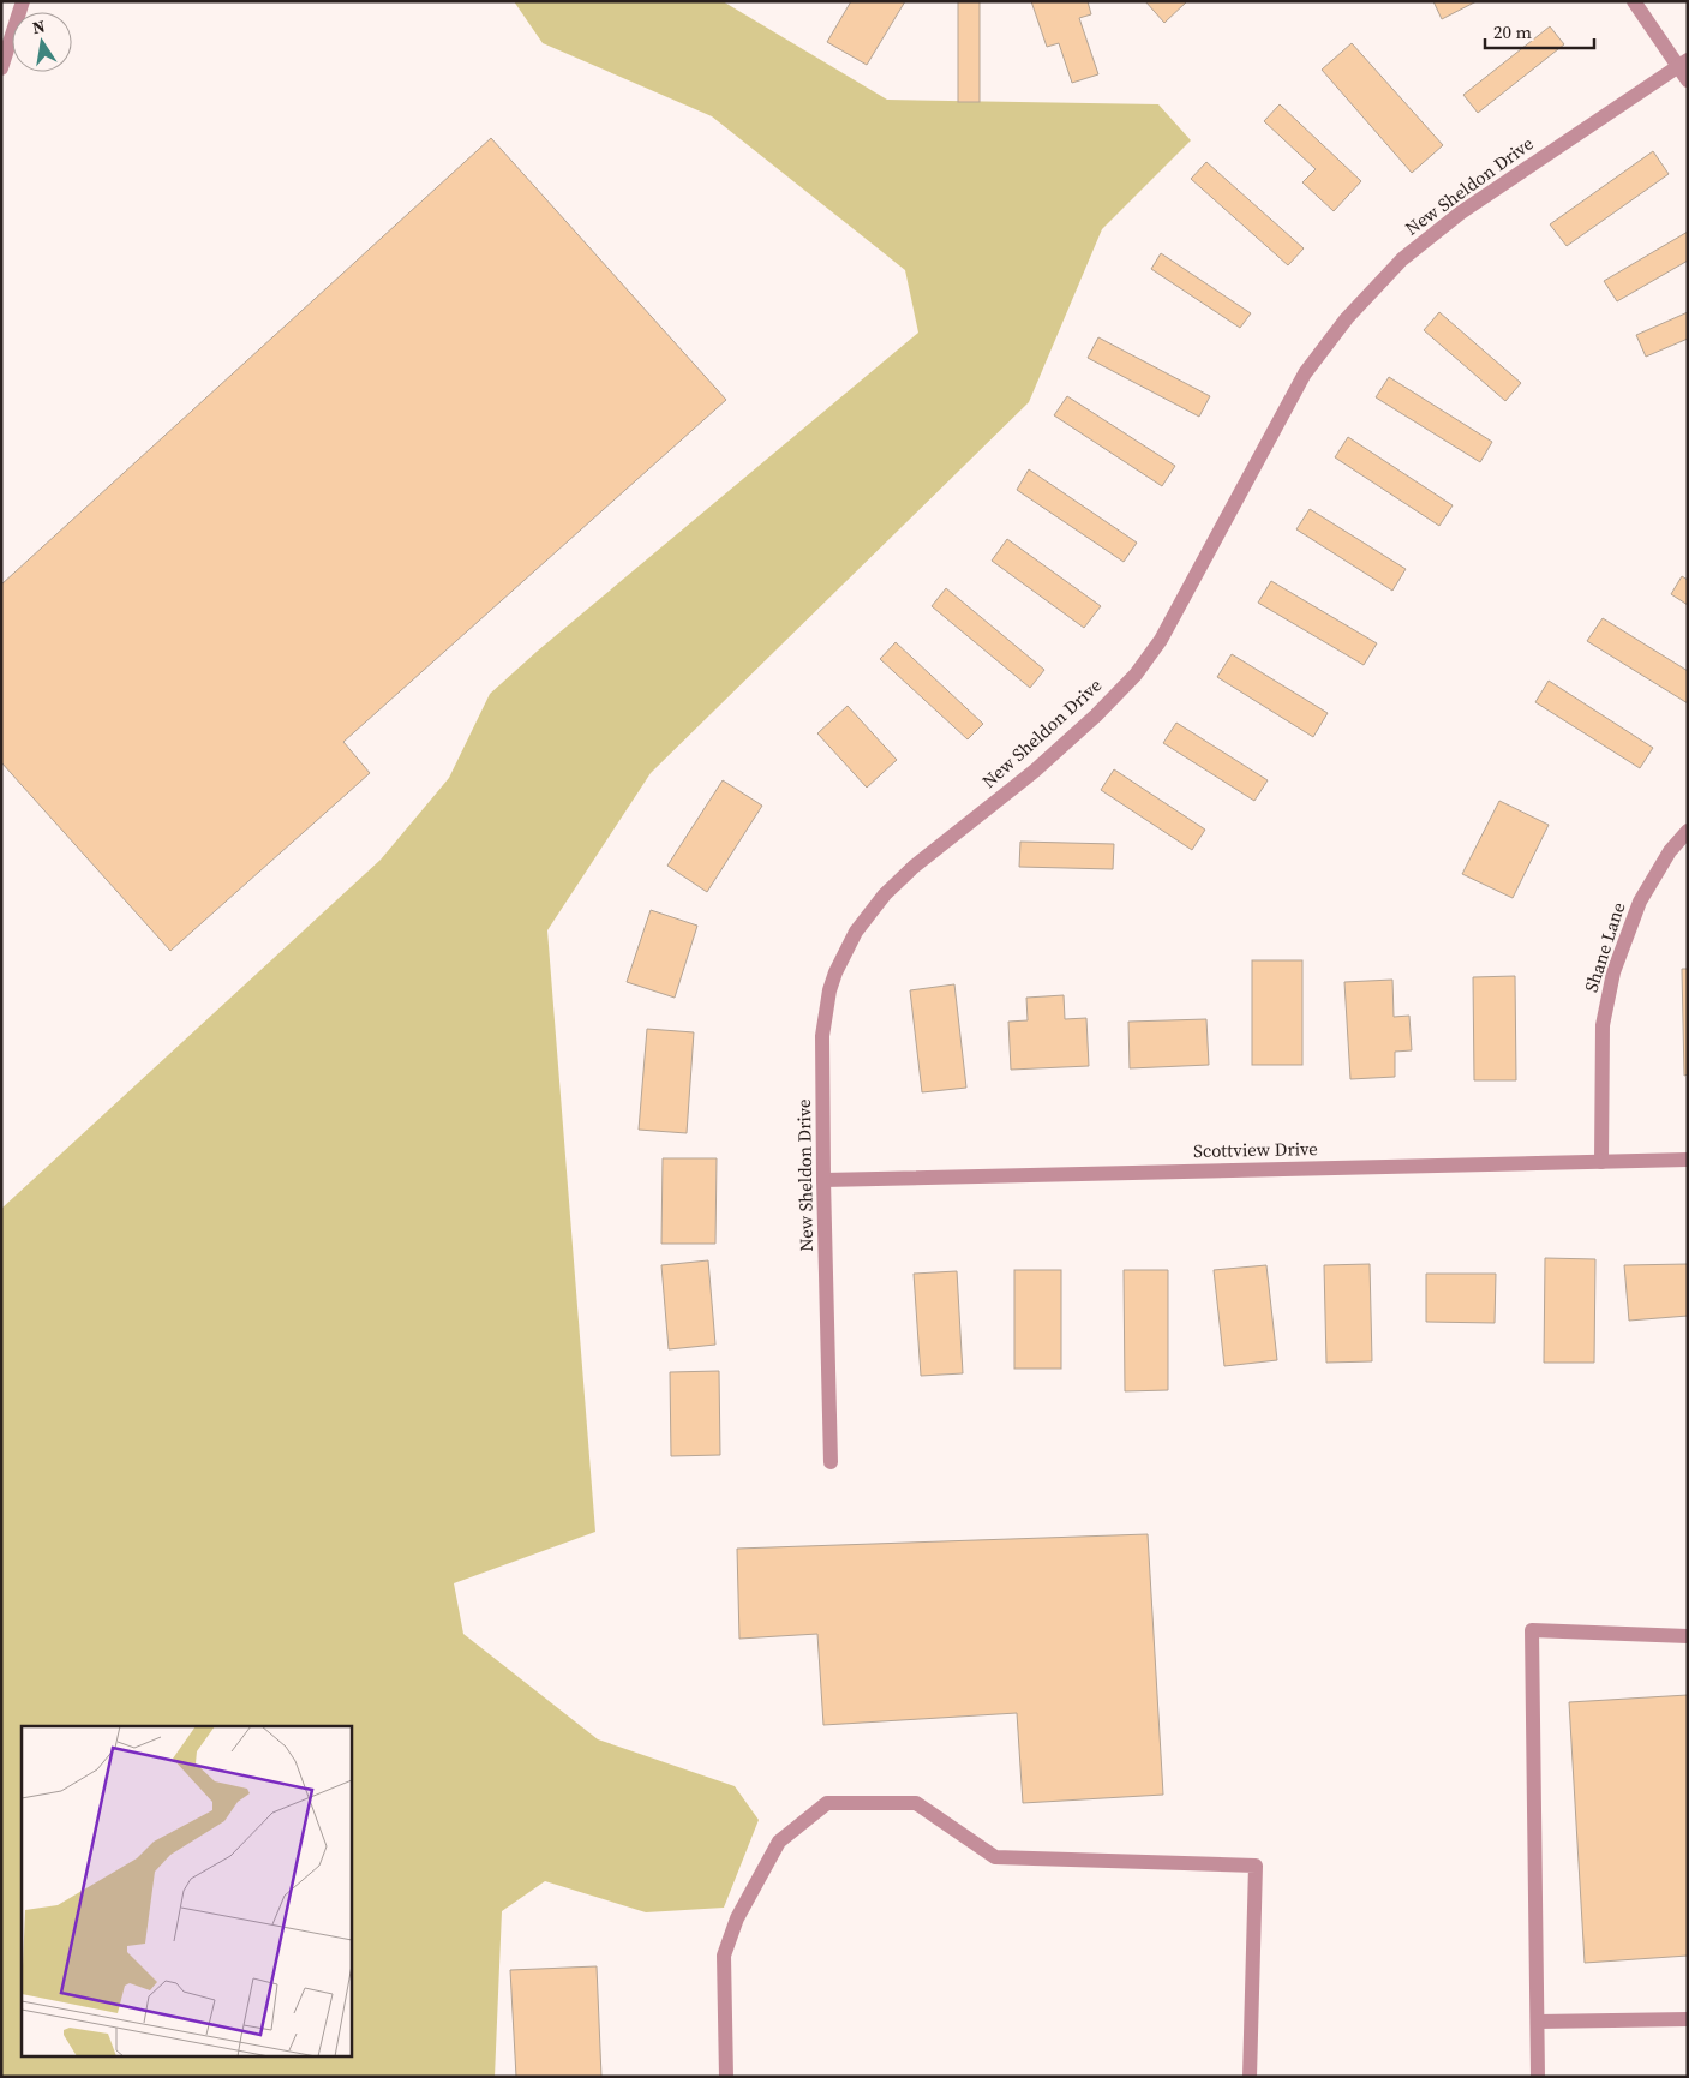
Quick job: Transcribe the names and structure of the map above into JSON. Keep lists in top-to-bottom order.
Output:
{
  "streets": {
    "street": ["New Sheldon Drive", "Shane Lane", "Scottview Drive"]
  },
  "crossings": [
    ["New Sheldon Drive", "Scottview Drive"],
    ["Shane Lane", "Scottview Drive"]
  ],
  "scale_bar": "20 m",
  "north": "top"
}
